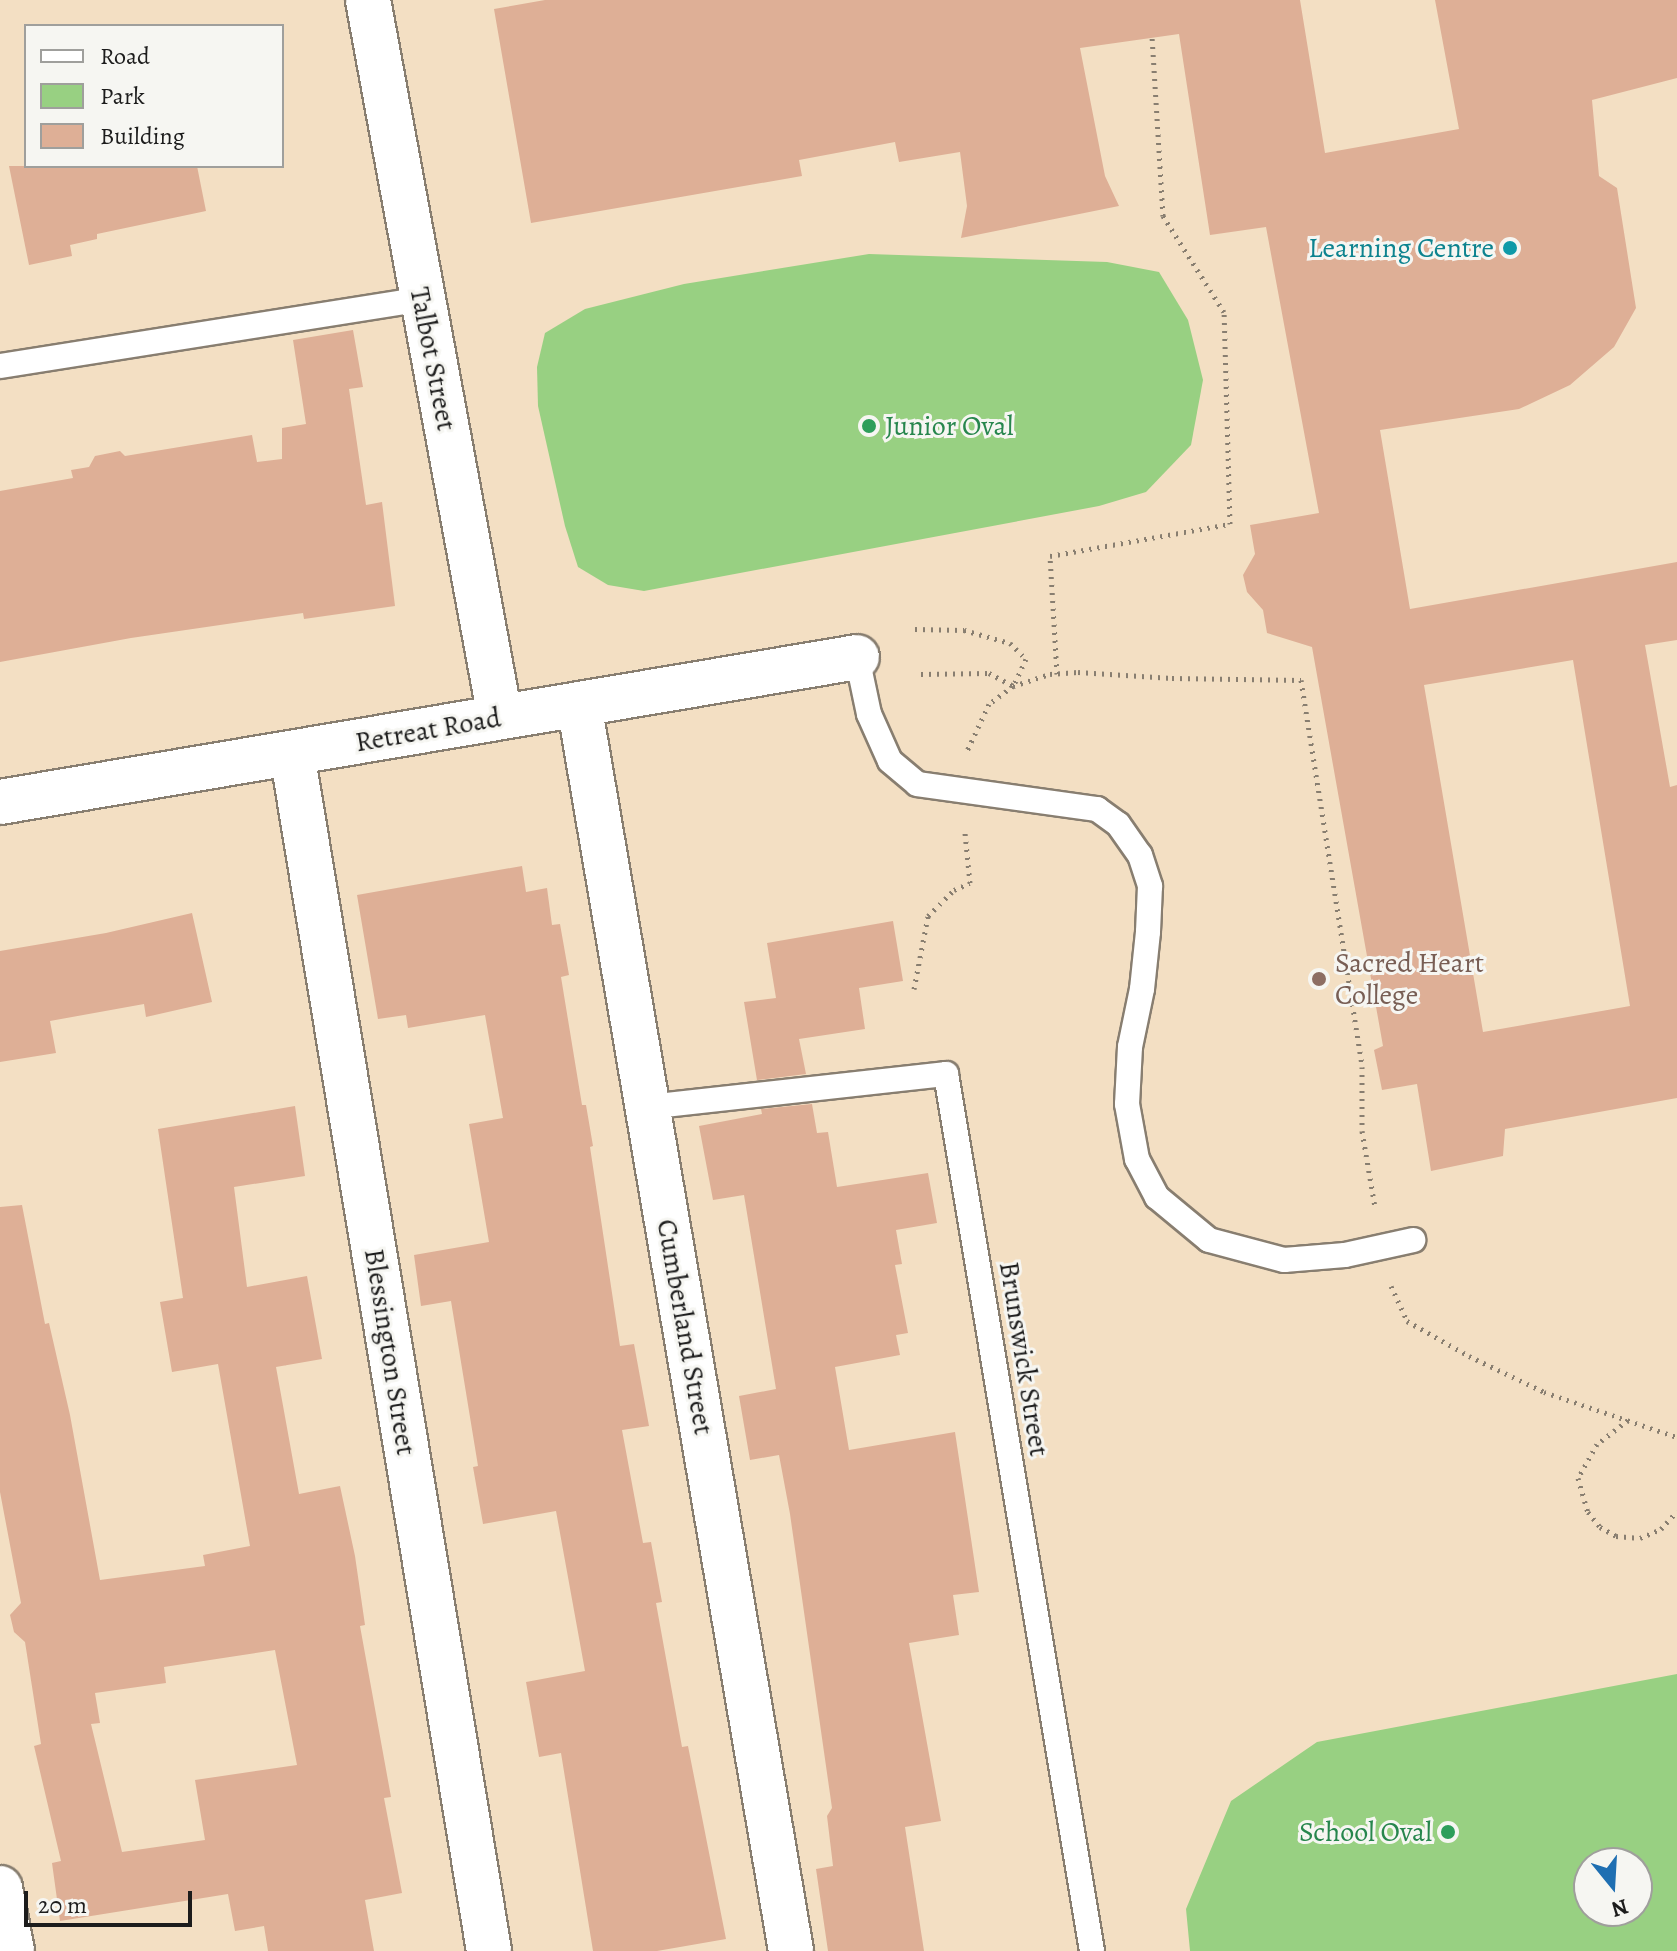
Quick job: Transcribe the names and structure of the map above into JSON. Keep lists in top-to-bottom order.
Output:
{
  "streets": {
    "street": [
      "Talbot Street",
      "Retreat Road",
      "Cumberland Street",
      "Blessington Street"
    ],
    "lane": ["Brunswick Street"]
  },
  "crossings": [
    ["Talbot Street", "Retreat Road"],
    ["Retreat Road", "Cumberland Street"],
    ["Retreat Road", "Blessington Street"],
    ["Cumberland Street", "Brunswick Street"]
  ],
  "places": [
    "Learning Centre",
    "Junior Oval",
    "Sacred Heart College",
    "School Oval"
  ],
  "legend": ["Road", "Park", "Building"],
  "scale_bar": "20 m",
  "north": "bottom"
}
